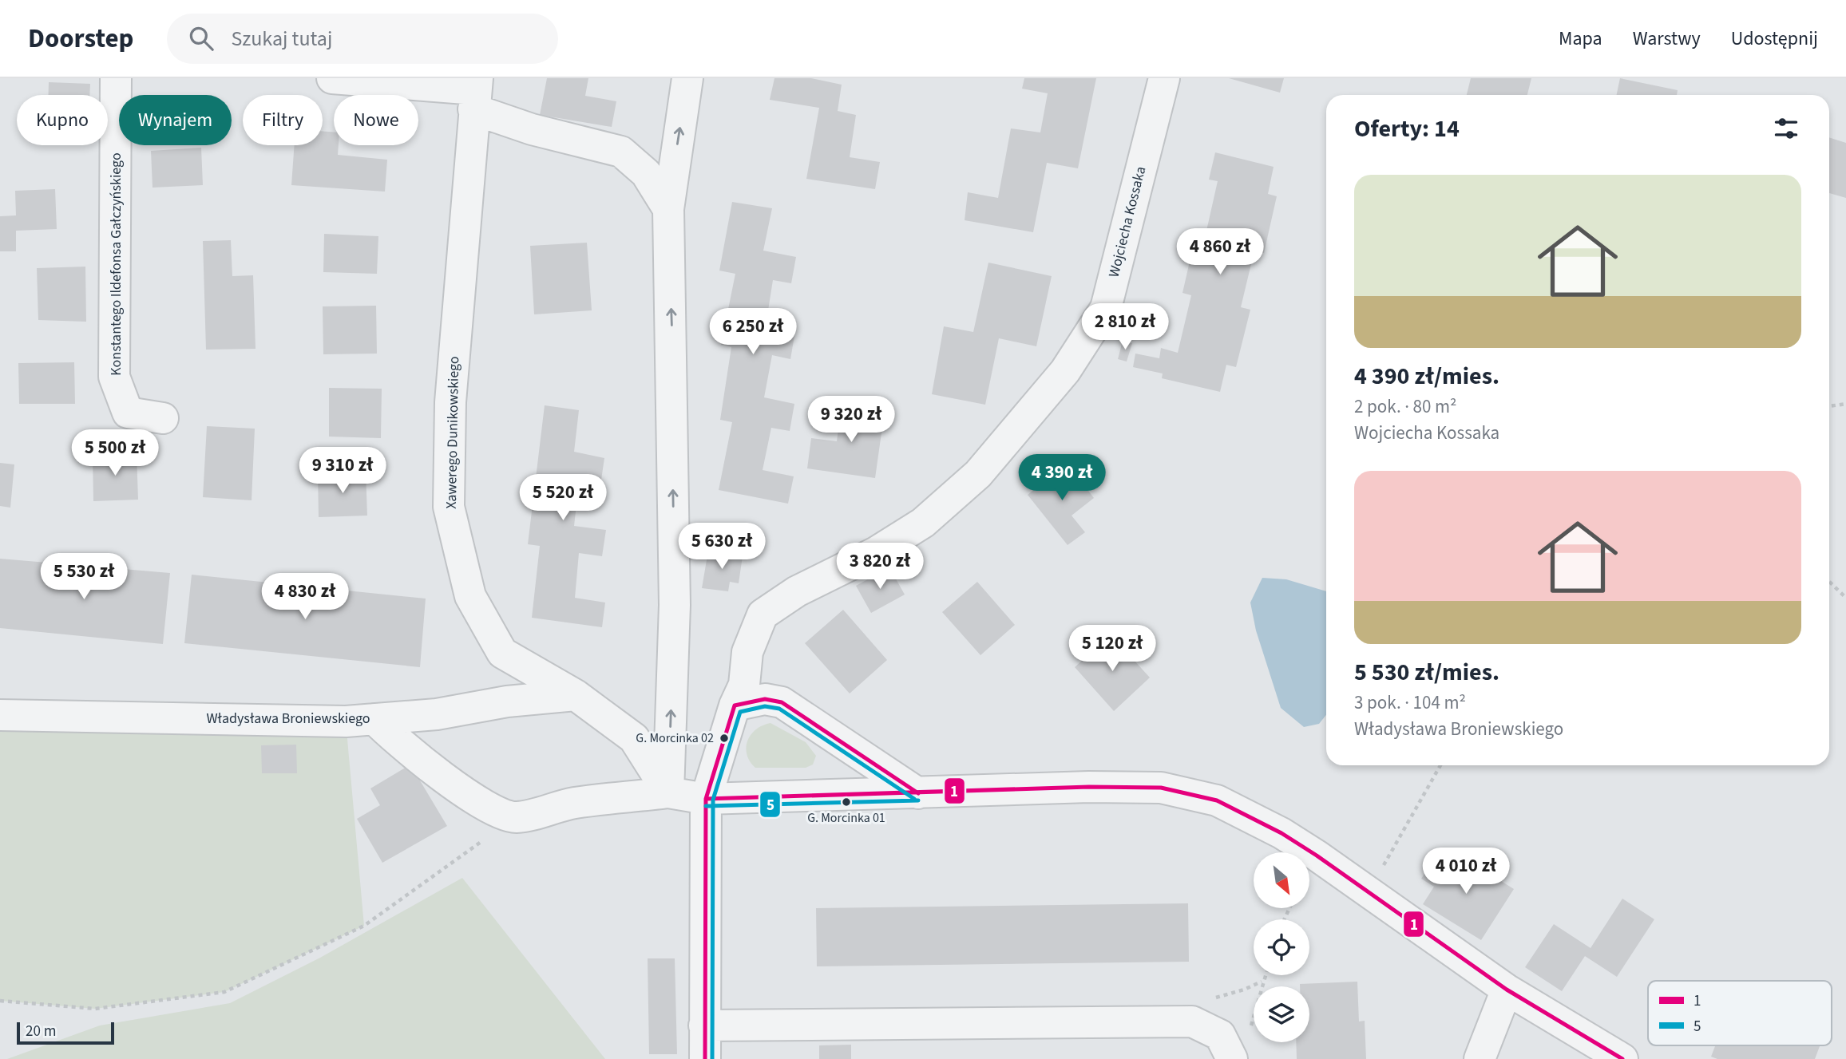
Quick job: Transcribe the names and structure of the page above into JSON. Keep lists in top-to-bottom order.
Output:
{
  "streets": {
    "street": [
      "Wojciecha Kossaka",
      "Konstantego Ildefonsa Gałczyńskiego",
      "Xawerego Dunikowskiego",
      "Władysława Broniewskiego"
    ]
  },
  "crossings": [
    ["Xawerego Dunikowskiego", "Władysława Broniewskiego"]
  ],
  "places": ["G. Morcinka 02", "G. Morcinka 01"],
  "lines": ["transit line 1", "transit line 5"],
  "legend": ["1", "5"],
  "scale_bar": "20 m",
  "north": "bottom right",
  "page": {
    "header": "Doorstep",
    "search": "Szukaj tutaj",
    "nav": ["Mapa", "Warstwy", "Udostępnij"],
    "chip": [
      "Kupno",
      "Wynajem",
      "Filtry",
      "Nowe"
    ],
    "heading": "Oferty: 14",
    "list": [
      {
        "name": "4 390 zł/mies.",
        "note": "2 pok. · 80 m² · Wojciecha Kossaka"
      },
      {
        "name": "5 530 zł/mies.",
        "note": "3 pok. · 104 m² · Władysława Broniewskiego"
      }
    ],
    "price": [
      "4 860 zł",
      "2 810 zł",
      "6 250 zł",
      "9 320 zł",
      "5 500 zł",
      "9 310 zł",
      "4 390 zł",
      "5 520 zł",
      "5 630 zł",
      "3 820 zł",
      "5 530 zł",
      "4 830 zł",
      "5 120 zł",
      "4 010 zł"
    ],
    "scale": "20 m"
  }
}
